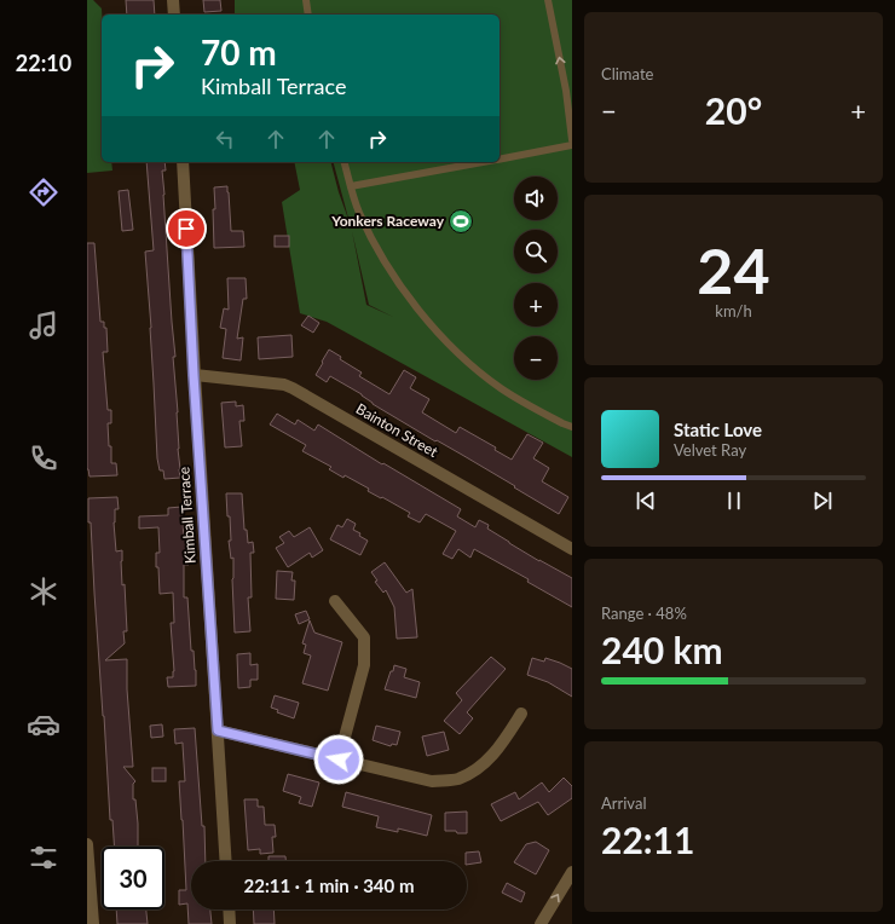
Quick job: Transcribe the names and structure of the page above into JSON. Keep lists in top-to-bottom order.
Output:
{
  "streets": {
    "street": ["Bainton Street", "Kimball Terrace"]
  },
  "crossings": [
    ["Bainton Street", "Kimball Terrace"]
  ],
  "places": {
    "sports": ["Yonkers Raceway"]
  },
  "page": {
    "tabs": "22:10",
    "tile": [
      "Climate",
      ["24", "km/h"],
      ["Range · 48%", "240 km"],
      ["Arrival", "22:11"]
    ],
    "turn": ["70 m", "Kimball Terrace"],
    "heat": ["−", "20°", "+"],
    "map_buttons": ["+", "−"],
    "song": ["Static Love", "Velvet Ray"],
    "limit": "30",
    "trip": "22:11 · 1 min · 340 m"
  }
}
